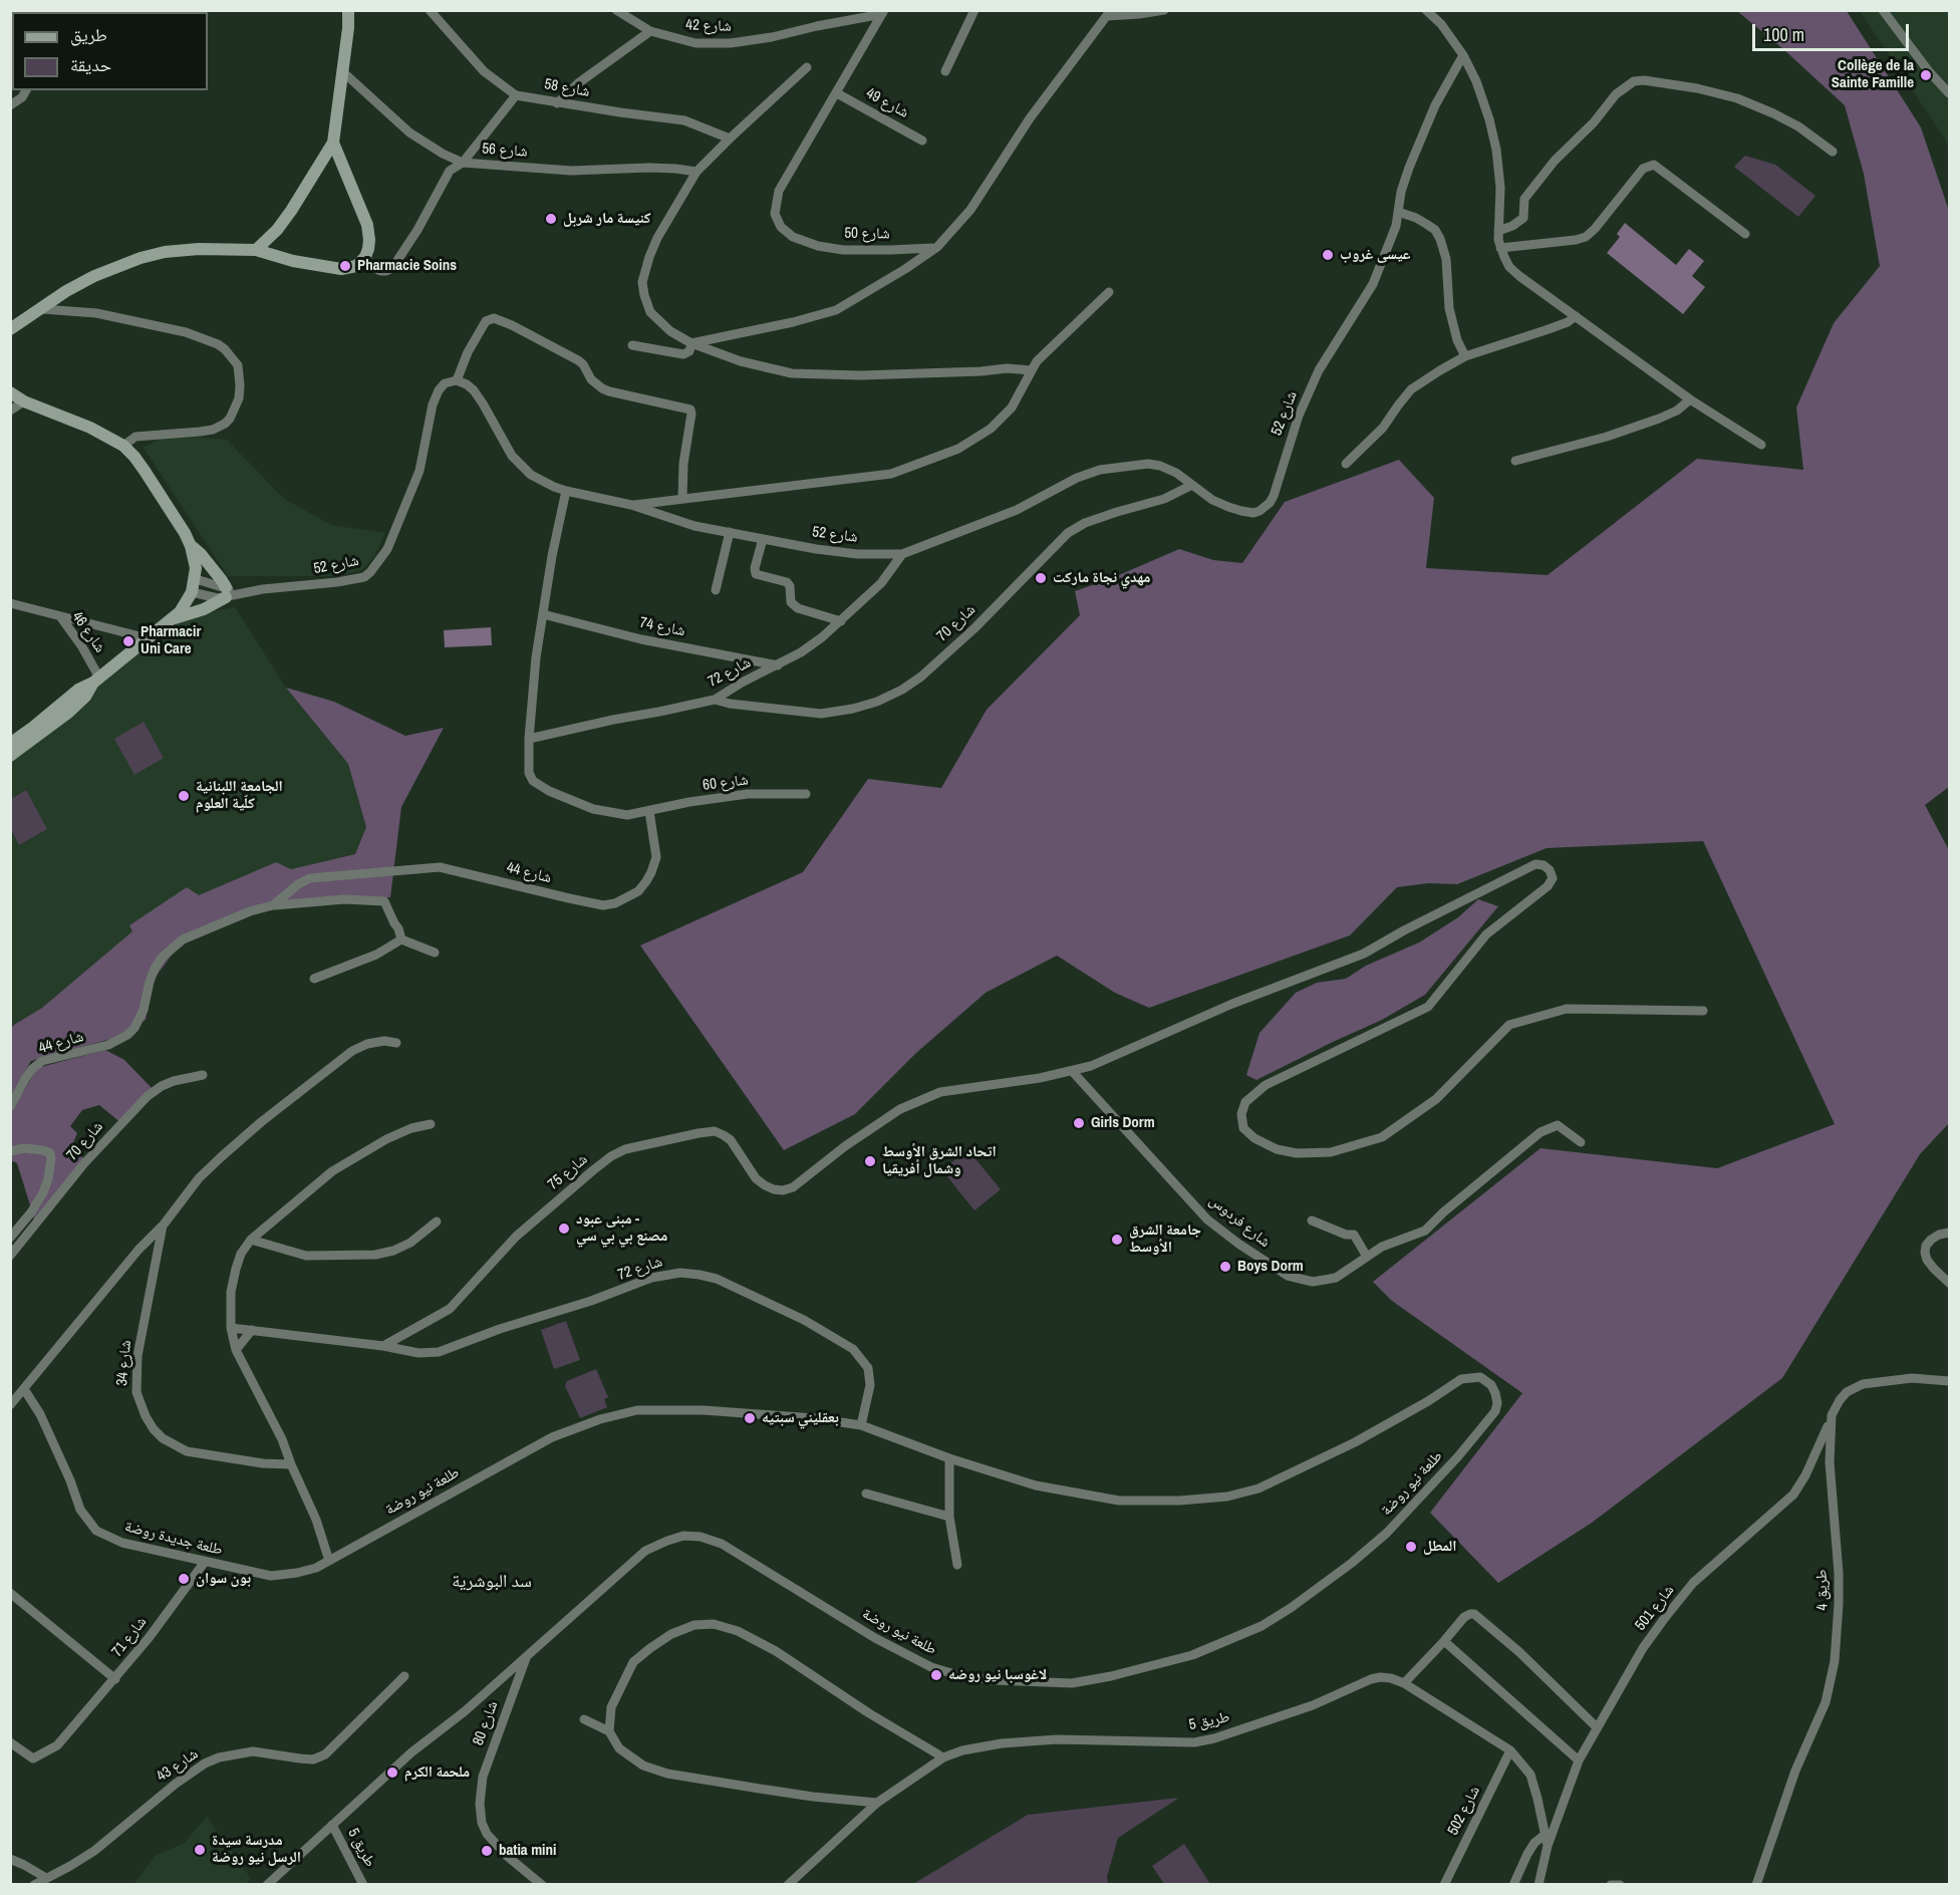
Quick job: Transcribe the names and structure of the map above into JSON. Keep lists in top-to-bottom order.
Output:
{
  "streets": {
    "street": [
      "شارع 42",
      "شارع 58",
      "شارع 49",
      "شارع 56",
      "شارع 50",
      "شارع 52",
      "شارع 70",
      "شارع 74",
      "شارع 46",
      "شارع 72",
      "شارع 60",
      "شارع 44",
      "شارع 75",
      "شارع فردوس",
      "شارع 34",
      "طلعة نيو روضة",
      "طلعة جديدة روضة",
      "طريق 4",
      "شارع 501",
      "شارع 71",
      "طريق 5",
      "شارع 80",
      "شارع 43",
      "شارع 502"
    ]
  },
  "crossings": [
    ["شارع 42", "شارع 50"],
    ["شارع 49", "شارع 50"],
    ["شارع 52", "شارع 70"],
    ["شارع 52", "شارع 72"],
    ["شارع 70", "شارع 72"],
    ["شارع 74", "شارع 72"],
    ["شارع 72", "شارع 75"],
    ["شارع 72", "طلعة نيو روضة"],
    ["شارع 60", "شارع 44"],
    ["شارع 75", "شارع فردوس"],
    ["شارع 34", "طلعة جديدة روضة"],
    ["طلعة نيو روضة", "طلعة جديدة روضة"],
    ["طلعة نيو روضة", "طريق 5"],
    ["طلعة نيو روضة", "شارع 80"],
    ["طلعة جديدة روضة", "شارع 71"],
    ["طريق 4", "شارع 501"],
    ["شارع 501", "طريق 5"],
    ["طريق 5", "شارع 502"]
  ],
  "districts": ["سد البوشرية"],
  "places": [
    "Collège de la Sainte Famille",
    "كنيسة مار شربل",
    "عيسى غروب",
    "Pharmacie Soins",
    "مهدي نجاة ماركت",
    "Pharmacir Uni Care",
    "الجامعة اللبنانية كلّية العلوم",
    "Girls Dorm",
    "اتحاد الشرق الأوسط وشمال أفريقيا",
    "مبنى عبود - مصنع بي بي سي",
    "جامعة الشرق الأوسط",
    "Boys Dorm",
    "بعقليني سبتيه",
    "المطل",
    "بون سوان",
    "لاغوسبا نيو روضه",
    "ملحمة الكرم",
    "مدرسة سيدة الرسل نيو روضة",
    "batia mini"
  ],
  "legend": ["طريق", "حديقة"],
  "scale_bar": "100 m"
}
